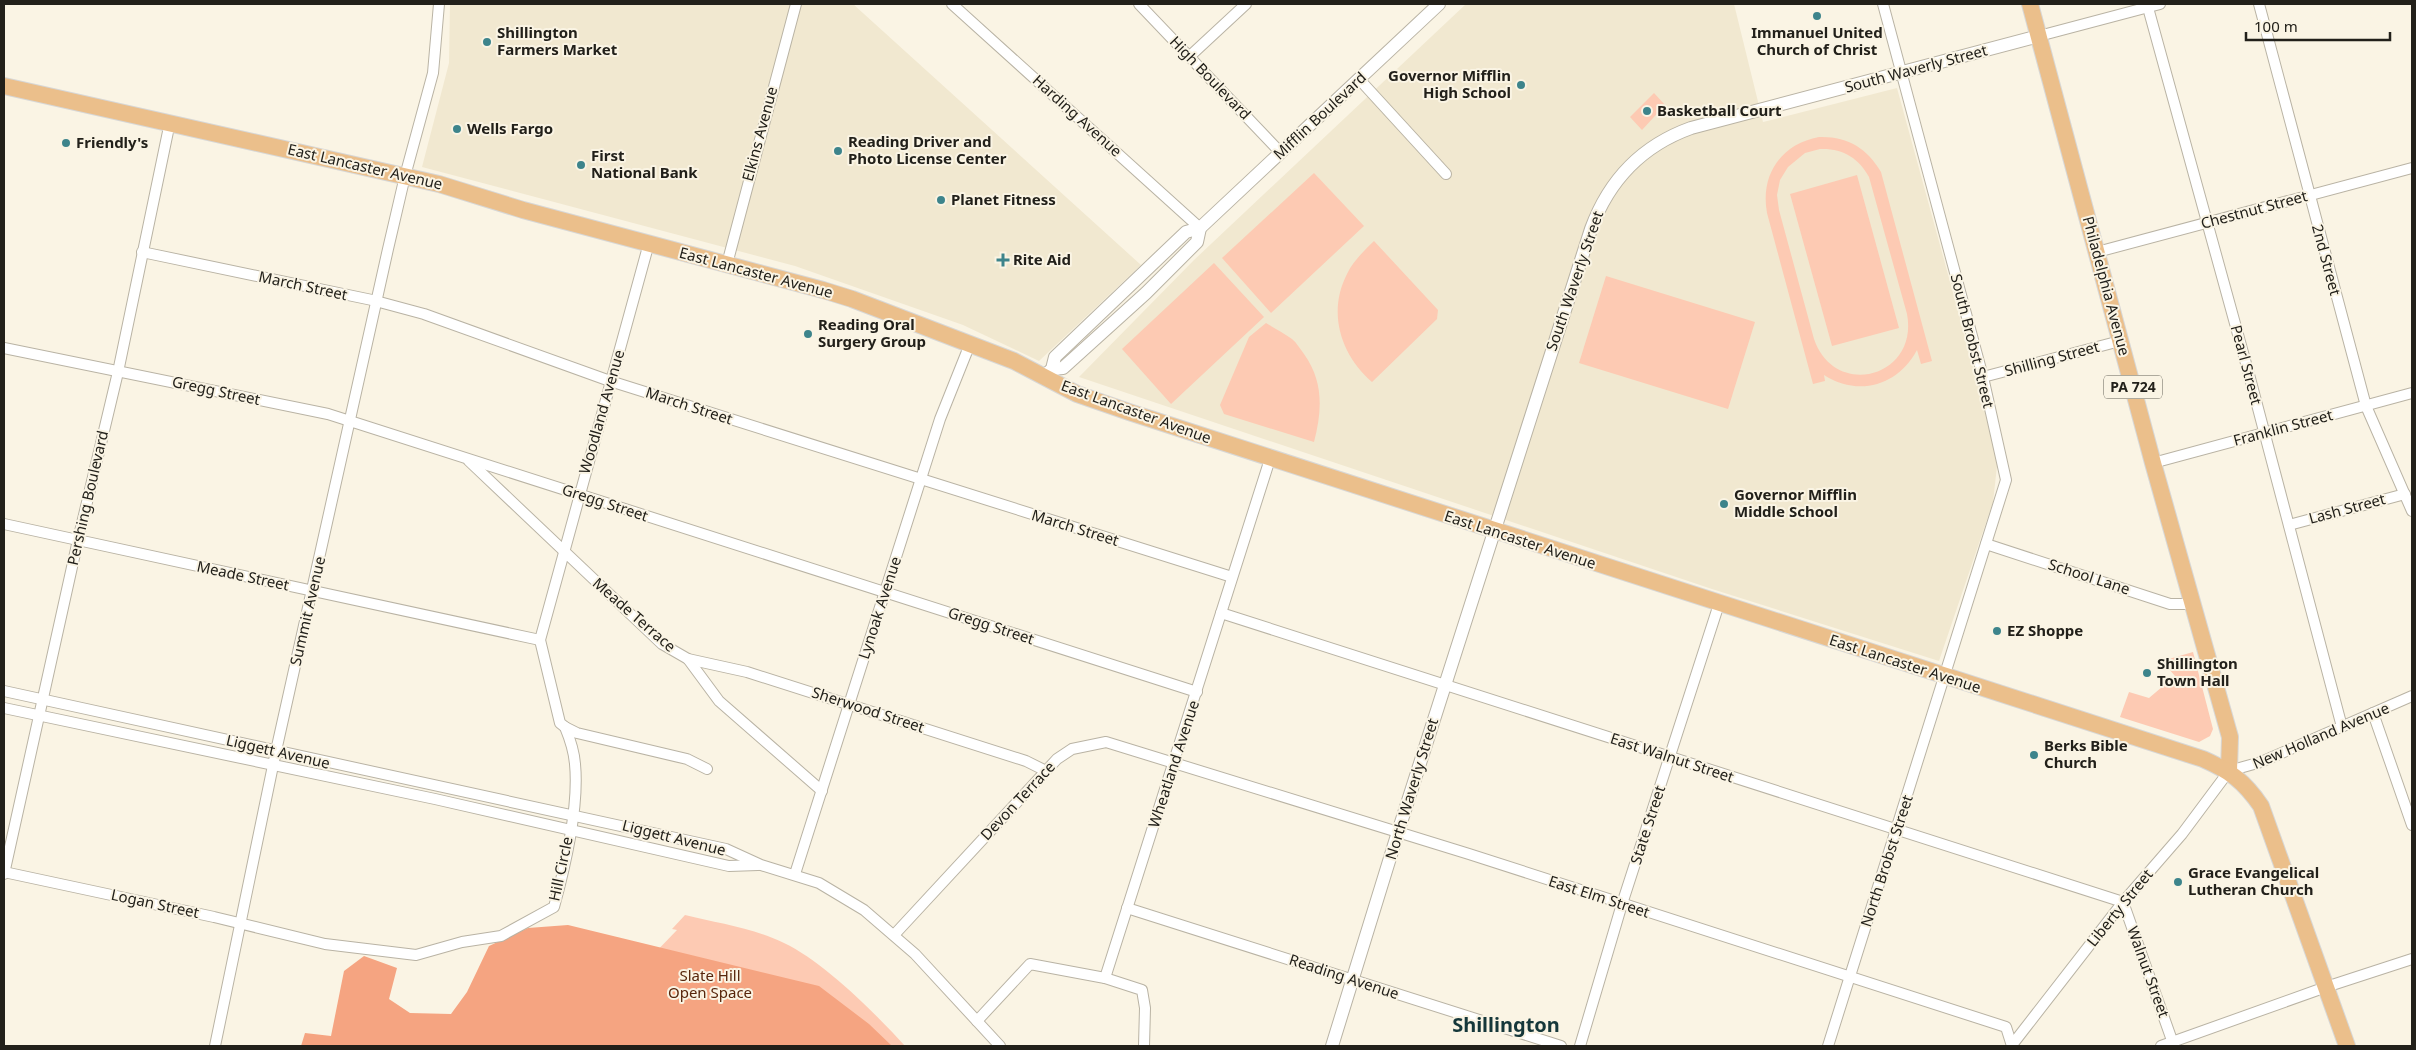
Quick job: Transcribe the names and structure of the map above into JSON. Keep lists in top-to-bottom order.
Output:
{
  "streets": {
    "main road": ["East Lancaster Avenue", "Philadelphia Avenue", "PA 724"],
    "street": [
      "South Waverly Street",
      "High Boulevard",
      "Harding Avenue",
      "Mifflin Boulevard",
      "Elkins Avenue",
      "Chestnut Street",
      "2nd Street",
      "March Street",
      "South Brobst Street",
      "Shilling Street",
      "Pearl Street",
      "Gregg Street",
      "Woodland Avenue",
      "Franklin Street",
      "Pershing Boulevard",
      "Lash Street",
      "Meade Street",
      "School Lane",
      "Lynoak Avenue",
      "Summit Avenue",
      "Meade Terrace",
      "Sherwood Street",
      "New Holland Avenue",
      "Liggett Avenue",
      "East Walnut Street",
      "Wheatland Avenue",
      "North Waverly Street",
      "Devon Terrace",
      "State Street",
      "North Brobst Street",
      "Hill Circle",
      "East Elm Street",
      "Logan Street",
      "Liberty Street",
      "Walnut Street",
      "Reading Avenue"
    ]
  },
  "crossings": [
    ["South Waverly Street", "East Lancaster Avenue"],
    ["South Waverly Street", "Philadelphia Avenue"],
    ["South Waverly Street", "South Brobst Street"],
    ["South Waverly Street", "North Waverly Street"],
    ["High Boulevard", "Mifflin Boulevard"],
    ["Harding Avenue", "Mifflin Boulevard"],
    ["Mifflin Boulevard", "East Lancaster Avenue"],
    ["Elkins Avenue", "East Lancaster Avenue"],
    ["East Lancaster Avenue", "Philadelphia Avenue"],
    ["East Lancaster Avenue", "South Brobst Street"],
    ["East Lancaster Avenue", "Woodland Avenue"],
    ["East Lancaster Avenue", "Pershing Boulevard"],
    ["East Lancaster Avenue", "Lynoak Avenue"],
    ["East Lancaster Avenue", "Summit Avenue"],
    ["East Lancaster Avenue", "New Holland Avenue"],
    ["East Lancaster Avenue", "Wheatland Avenue"],
    ["East Lancaster Avenue", "North Waverly Street"],
    ["East Lancaster Avenue", "State Street"],
    ["East Lancaster Avenue", "North Brobst Street"],
    ["East Lancaster Avenue", "Liberty Street"],
    ["Chestnut Street", "2nd Street"],
    ["Chestnut Street", "Philadelphia Avenue"],
    ["Chestnut Street", "Pearl Street"],
    ["2nd Street", "Franklin Street"],
    ["2nd Street", "Lash Street"],
    ["March Street", "Woodland Avenue"],
    ["March Street", "Pershing Boulevard"],
    ["March Street", "Lynoak Avenue"],
    ["March Street", "Summit Avenue"],
    ["March Street", "Wheatland Avenue"],
    ["Philadelphia Avenue", "Shilling Street"],
    ["Philadelphia Avenue", "Franklin Street"],
    ["Philadelphia Avenue", "School Lane"],
    ["Philadelphia Avenue", "New Holland Avenue"],
    ["Philadelphia Avenue", "Liberty Street"],
    ["South Brobst Street", "Shilling Street"],
    ["South Brobst Street", "School Lane"],
    ["South Brobst Street", "North Brobst Street"],
    ["Pearl Street", "Franklin Street"],
    ["Pearl Street", "Lash Street"],
    ["Pearl Street", "New Holland Avenue"],
    ["Gregg Street", "Woodland Avenue"],
    ["Gregg Street", "Pershing Boulevard"],
    ["Gregg Street", "Lynoak Avenue"],
    ["Gregg Street", "Summit Avenue"],
    ["Gregg Street", "Meade Terrace"],
    ["Gregg Street", "Wheatland Avenue"],
    ["Woodland Avenue", "Meade Street"],
    ["Woodland Avenue", "Meade Terrace"],
    ["Woodland Avenue", "Hill Circle"],
    ["Pershing Boulevard", "Meade Street"],
    ["Pershing Boulevard", "Liggett Avenue"],
    ["Pershing Boulevard", "Logan Street"],
    ["Meade Street", "Summit Avenue"],
    ["Meade Street", "Hill Circle"],
    ["Lynoak Avenue", "Meade Terrace"],
    ["Lynoak Avenue", "Sherwood Street"],
    ["Summit Avenue", "Liggett Avenue"],
    ["Summit Avenue", "Logan Street"],
    ["Meade Terrace", "Sherwood Street"],
    ["Sherwood Street", "Devon Terrace"],
    ["New Holland Avenue", "Liberty Street"],
    ["Liggett Avenue", "Hill Circle"],
    ["East Walnut Street", "Wheatland Avenue"],
    ["East Walnut Street", "North Waverly Street"],
    ["East Walnut Street", "State Street"],
    ["East Walnut Street", "North Brobst Street"],
    ["East Walnut Street", "Liberty Street"],
    ["East Walnut Street", "Walnut Street"],
    ["Wheatland Avenue", "Devon Terrace"],
    ["Wheatland Avenue", "East Elm Street"],
    ["Wheatland Avenue", "Reading Avenue"],
    ["North Waverly Street", "East Elm Street"],
    ["North Waverly Street", "Reading Avenue"],
    ["Devon Terrace", "East Elm Street"],
    ["State Street", "East Elm Street"],
    ["North Brobst Street", "East Elm Street"],
    ["Hill Circle", "Logan Street"],
    ["East Elm Street", "Liberty Street"],
    ["Liberty Street", "Walnut Street"]
  ],
  "districts": ["Shillington"],
  "parks": ["Slate Hill Open Space"],
  "places": {
    "other": [
      "Immanuel United Church of Christ",
      "Shillington Farmers Market",
      "Governor Mifflin High School",
      "Basketball Court",
      "Wells Fargo",
      "Friendly's",
      "Reading Driver and Photo License Center",
      "First National Bank",
      "Planet Fitness",
      "Reading Oral Surgery Group",
      "Governor Mifflin Middle School",
      "EZ Shoppe",
      "Shillington Town Hall",
      "Berks Bible Church",
      "Grace Evangelical Lutheran Church"
    ],
    "health": ["Rite Aid"]
  },
  "scale_bar": "100 m"
}
